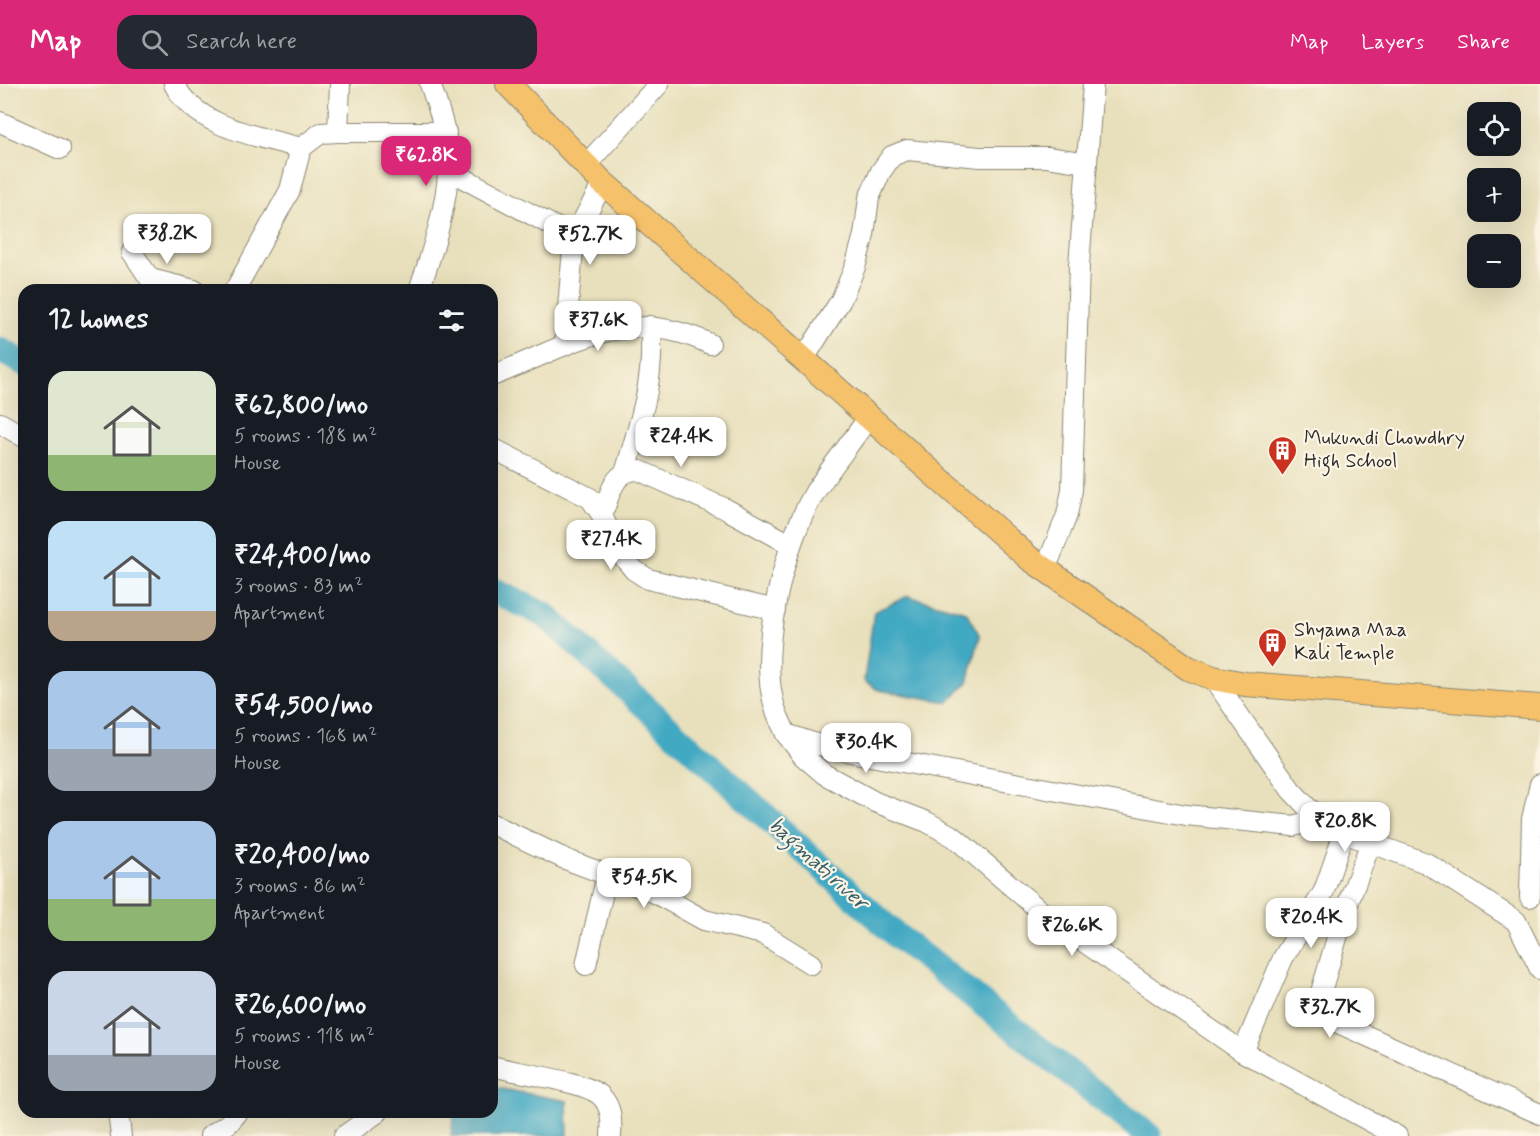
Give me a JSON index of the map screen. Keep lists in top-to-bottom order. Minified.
{"water":["bagmati river"],"places":{"building":["Mukundi Chowdhry High School","Shyama Maa Kali Temple"]},"page":{"header":"Map","search":"Search here","nav":["Map","Layers","Share"],"map_buttons":["+","−"],"price":["₹62.8K","₹38.2K","₹52.7K","₹37.6K","₹24.4K","₹27.4K","₹30.4K","₹20.8K","₹54.5K","₹20.4K","₹26.6K","₹32.7K"],"heading":"12 homes","list":[{"name":"₹62,800/mo","note":"5 rooms · 188 m² · House"},{"name":"₹24,400/mo","note":"3 rooms · 83 m² · Apartment"},{"name":"₹54,500/mo","note":"5 rooms · 168 m² · House"},{"name":"₹20,400/mo","note":"3 rooms · 86 m² · Apartment"},{"name":"₹26,600/mo","note":"5 rooms · 118 m² · House"}]}}
